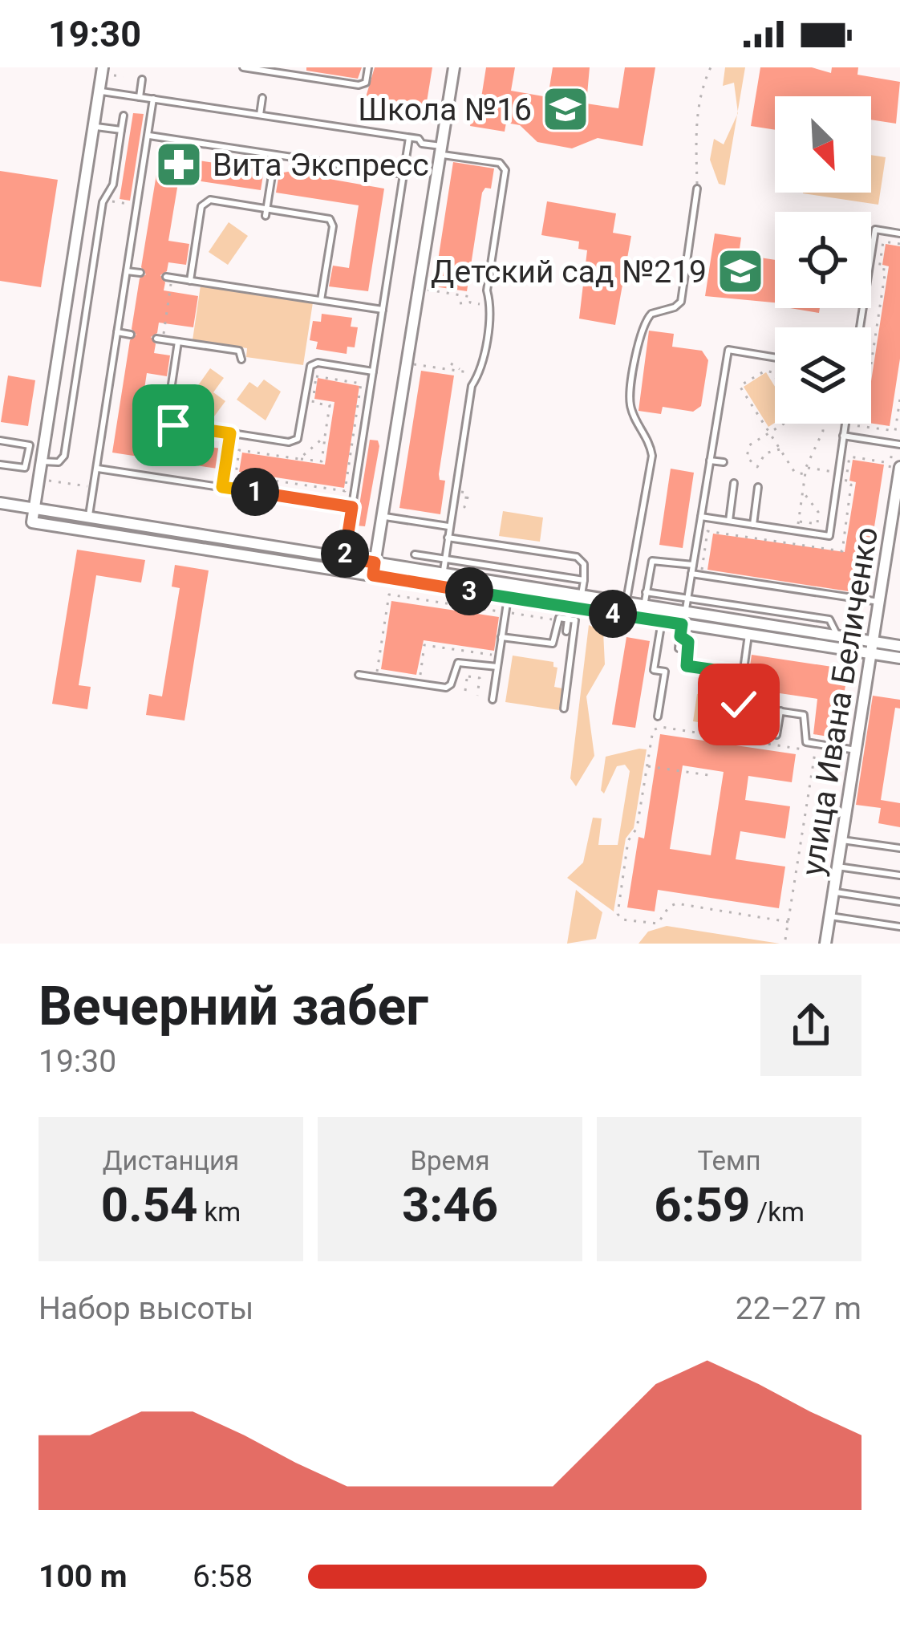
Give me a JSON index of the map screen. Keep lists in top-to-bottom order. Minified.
{"streets":{"street":["улица Ивана Беличенко"]},"places":{"school or university":["Школа №16","Детский сад №219"],"pharmacy":["Вита Экспресс"]},"north":"bottom right","page":{"status":"19:30","pins":["1","2","3","4"],"heading":["Вечерний забег","19:30"],"stats":[["Дистанция","0.54 km"],["Время","3:46"],["Темп","6:59 /km"]],"chart":["Набор высоты","22–27 m"],"list":[{"name":"100 m","note":"6:58"}]}}
